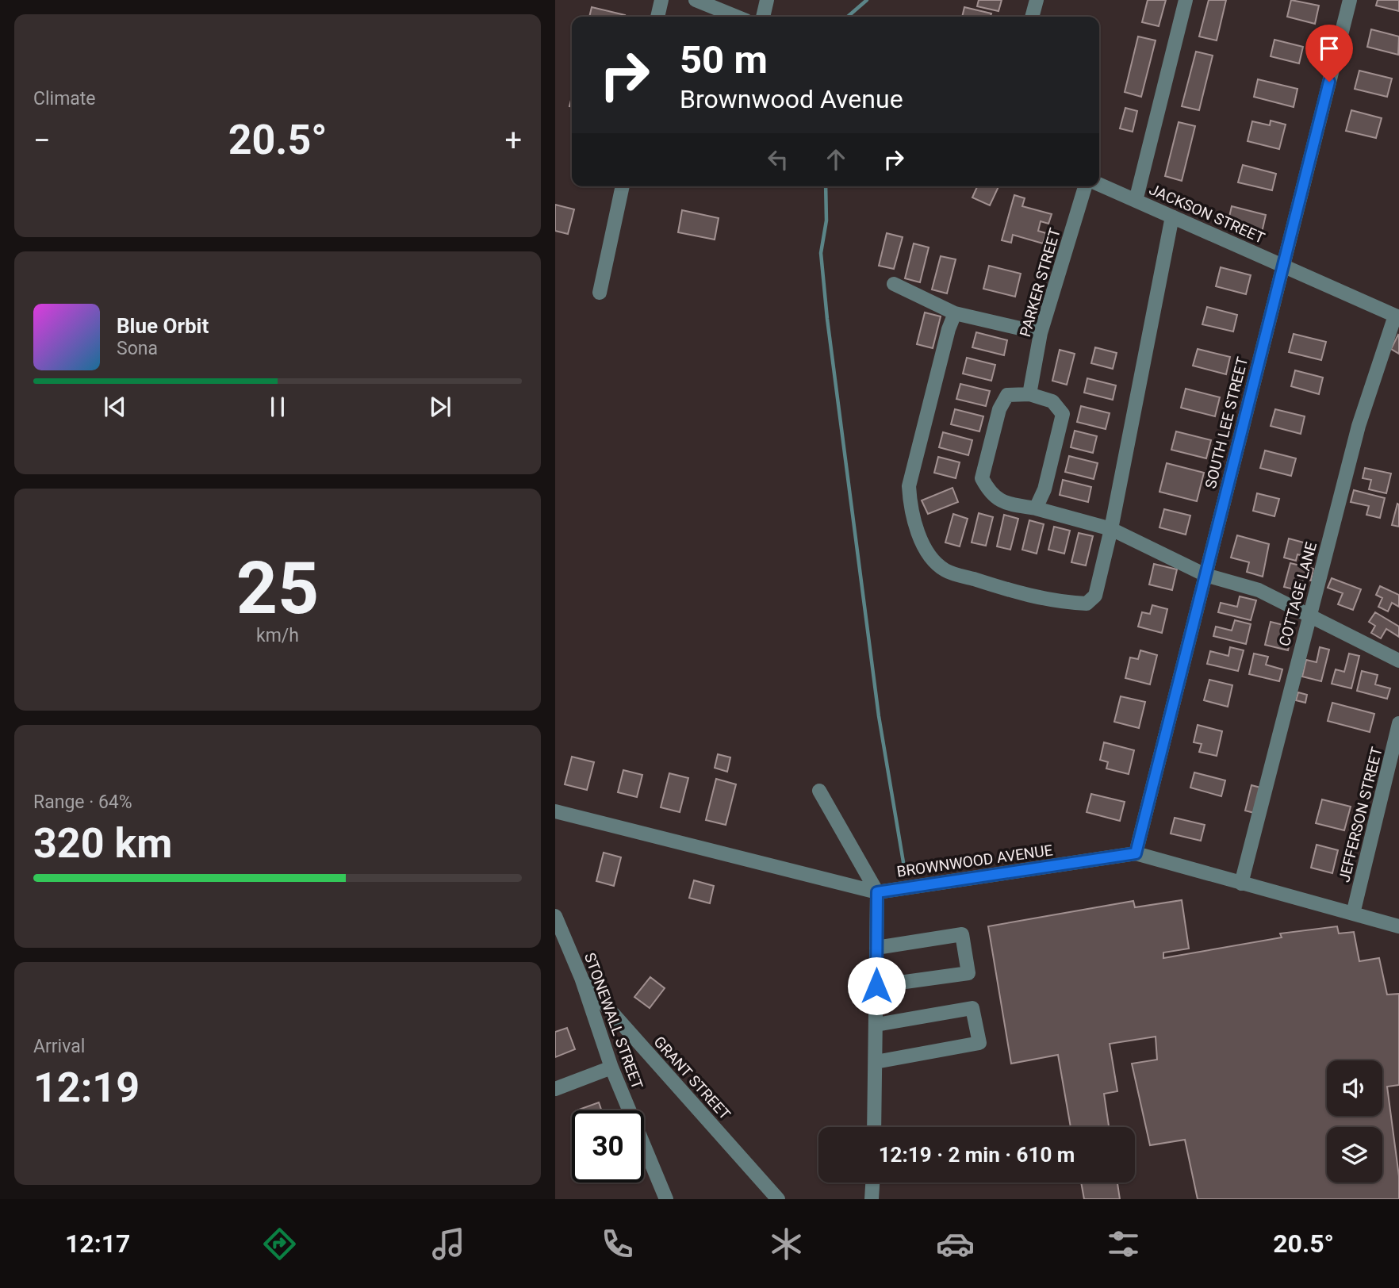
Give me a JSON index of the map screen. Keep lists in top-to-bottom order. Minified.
{"streets":{"street":["JACKSON STREET","PARKER STREET","SOUTH LEE STREET","COTTAGE LANE","JEFFERSON STREET","BROWNWOOD AVENUE","STONEWALL STREET","GRANT STREET"]},"crossings":[["JACKSON STREET","SOUTH LEE STREET"],["JACKSON STREET","COTTAGE LANE"],["SOUTH LEE STREET","BROWNWOOD AVENUE"],["COTTAGE LANE","BROWNWOOD AVENUE"],["JEFFERSON STREET","BROWNWOOD AVENUE"],["STONEWALL STREET","GRANT STREET"]],"page":{"tile":["Climate",["25","km/h"],["Range · 64%","320 km"],["Arrival","12:19"]],"turn":["50 m","Brownwood Avenue"],"heat":["−","20.5°","+"],"song":["Blue Orbit","Sona"],"limit":"30","trip":"12:19 · 2 min · 610 m","tabs":["12:17","20.5°"]}}
